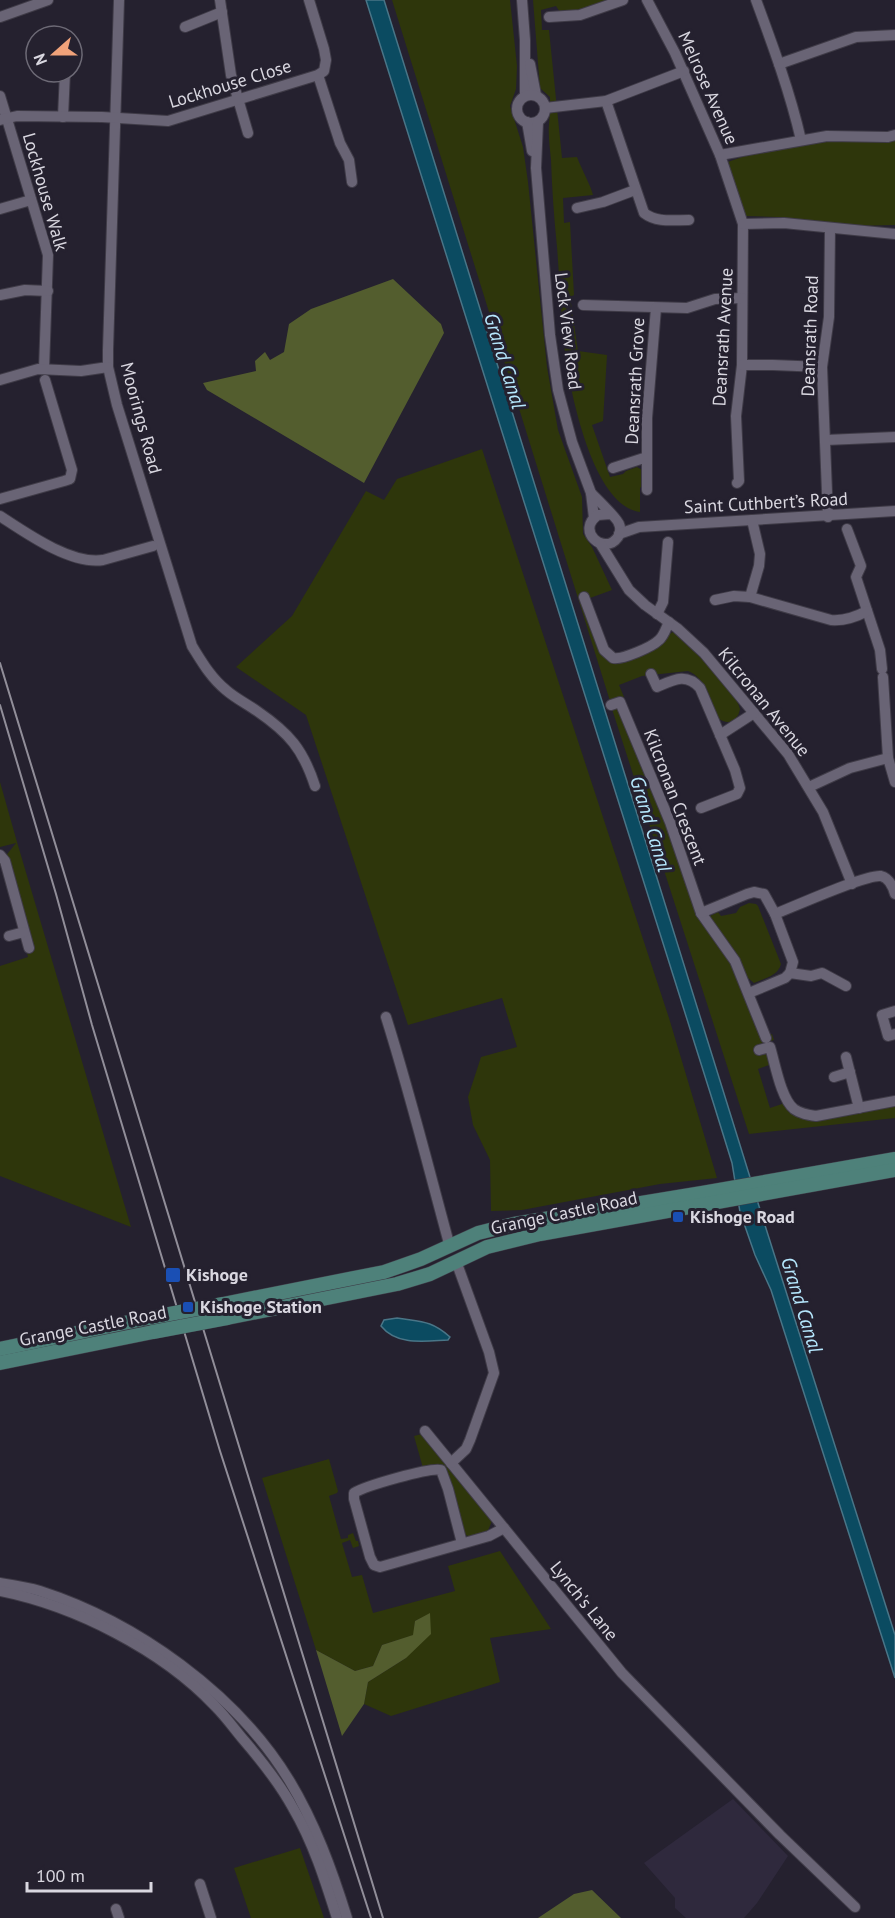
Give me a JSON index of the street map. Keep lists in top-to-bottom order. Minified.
{"streets":{"main road":["Grange Castle Road"],"street":["Lockhouse Close","Melrose Avenue","Lockhouse Walk","Lock View Road","Deansrath Road","Deansrath Avenue","Deansrath Grove","Moorings Road","Saint Cuthbert’s Road","Kilcronan Avenue","Kilcronan Crescent","Lynch's Lane"]},"crossings":[["Lockhouse Close","Lockhouse Walk"],["Lockhouse Close","Moorings Road"],["Melrose Avenue","Deansrath Avenue"],["Lock View Road","Saint Cuthbert’s Road"],["Lock View Road","Kilcronan Avenue"],["Deansrath Road","Saint Cuthbert’s Road"],["Saint Cuthbert’s Road","Kilcronan Avenue"]],"water":["Grand Canal"],"places":{"transit":["Kishoge Road","Kishoge","Kishoge Station"]},"scale_bar":"100 m","north":"left"}
